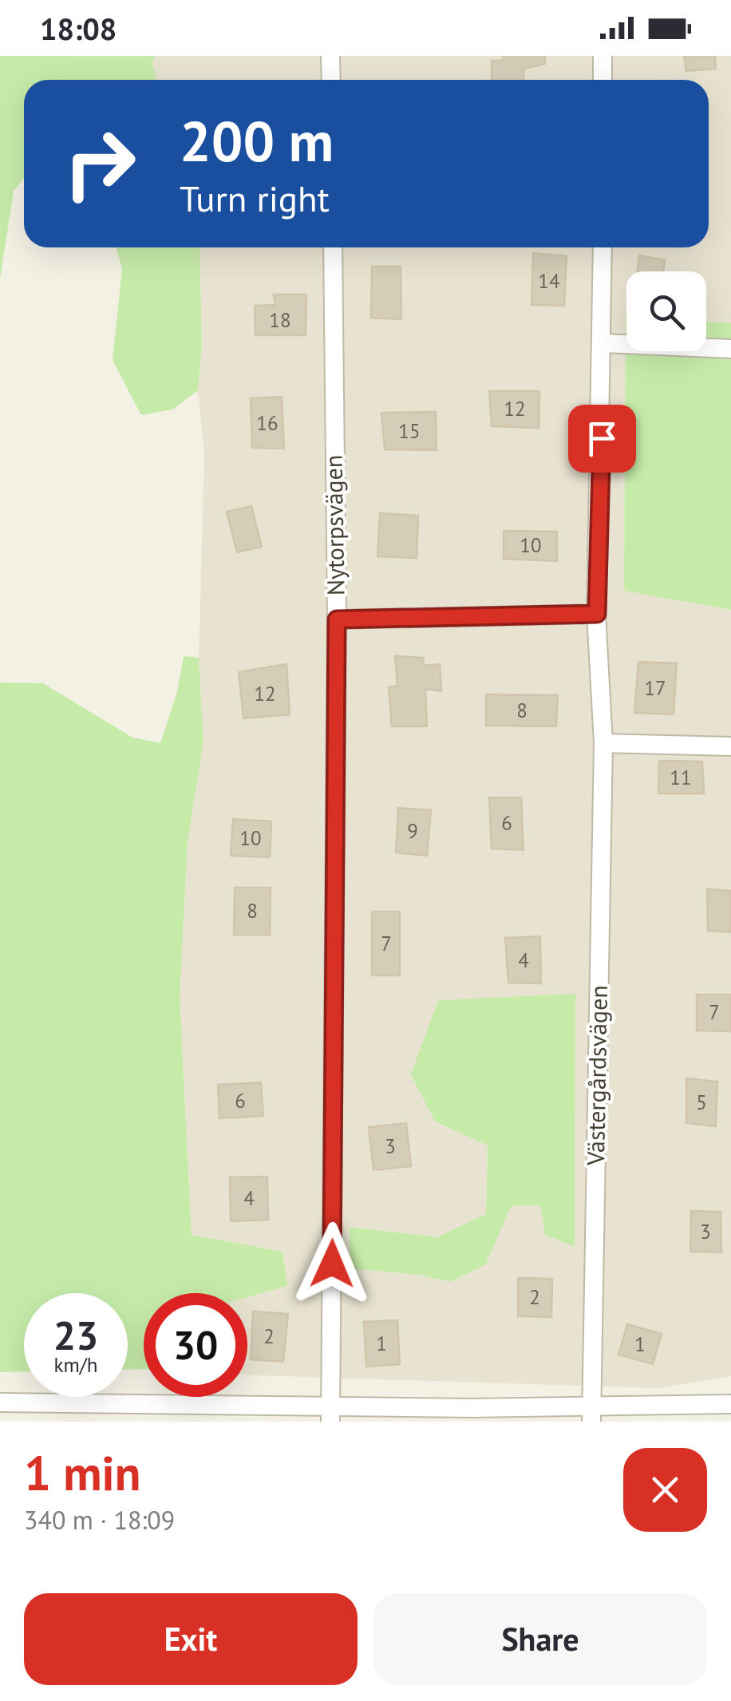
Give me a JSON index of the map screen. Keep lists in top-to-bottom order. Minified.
{"streets":{"street":["Nytorpsvägen","Västergårdsvägen"]},"house_numbers":["14","18","12","16","15","10","17","12","8","11","6","9","10","8","7","4","7","6","5","3","4","3","2","2","1","1"],"page":{"status":"18:08","turn":["200 m","Turn right"],"speed":"23 km/h","limit":"30","heading":["1 min","340 m · 18:09"],"buttons":["Exit","Share"]}}
